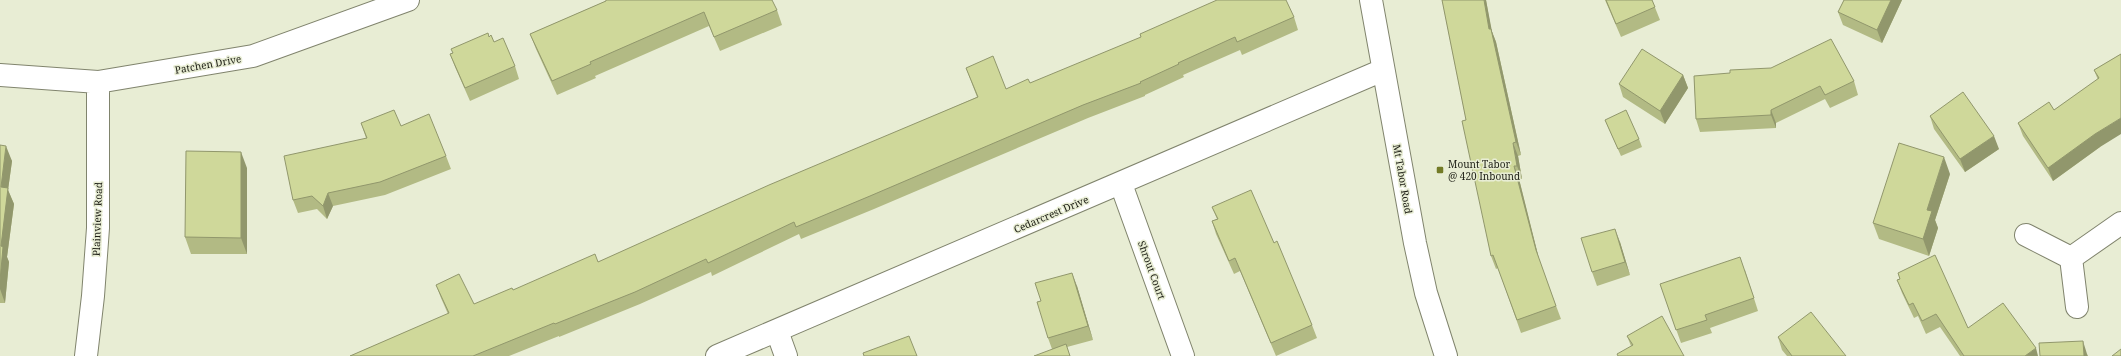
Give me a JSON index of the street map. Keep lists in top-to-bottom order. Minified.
{"streets":{"street":["Patchen Drive","Mt Tabor Road","Cedarcrest Drive","Plainview Road","Shrout Court"]},"crossings":[["Patchen Drive","Plainview Road"],["Mt Tabor Road","Cedarcrest Drive"],["Cedarcrest Drive","Shrout Court"]],"places":{"transit":["Mount Tabor @ 420 Inbound"]}}
